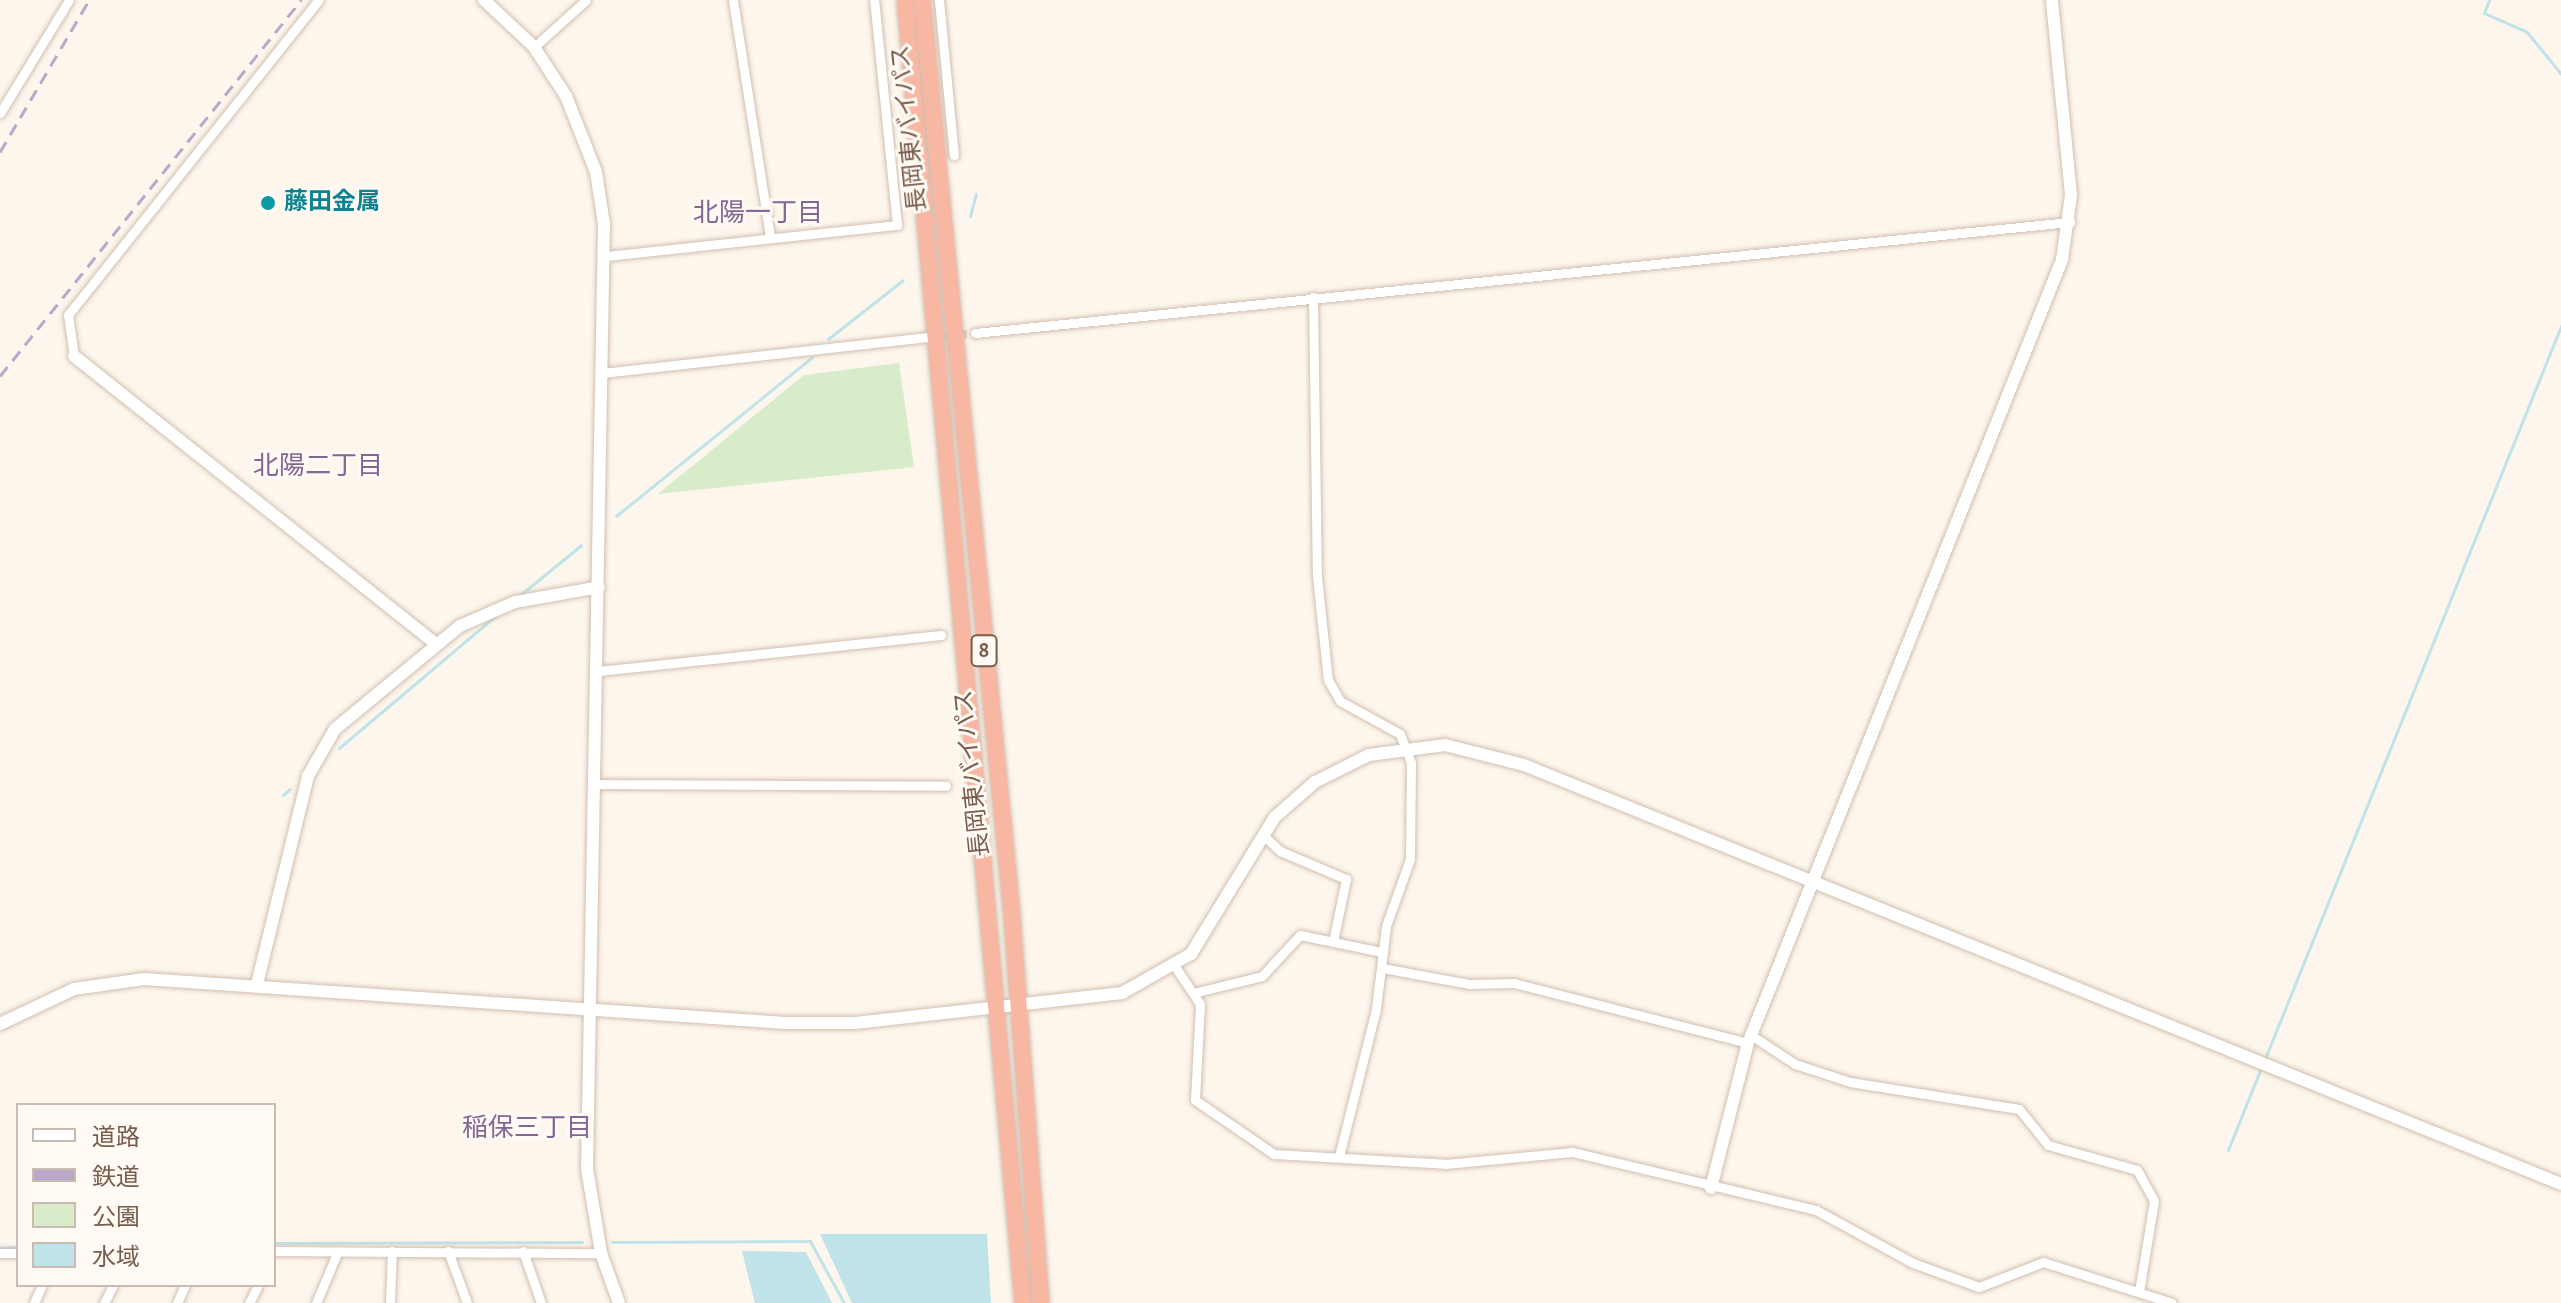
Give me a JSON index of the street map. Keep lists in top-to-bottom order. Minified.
{"streets":{"highway":["長岡東バイパス","8"]},"districts":["北陽一丁目","北陽二丁目","稲保三丁目"],"places":["藤田金属"],"legend":["道路","鉄道","公園","水域"]}
